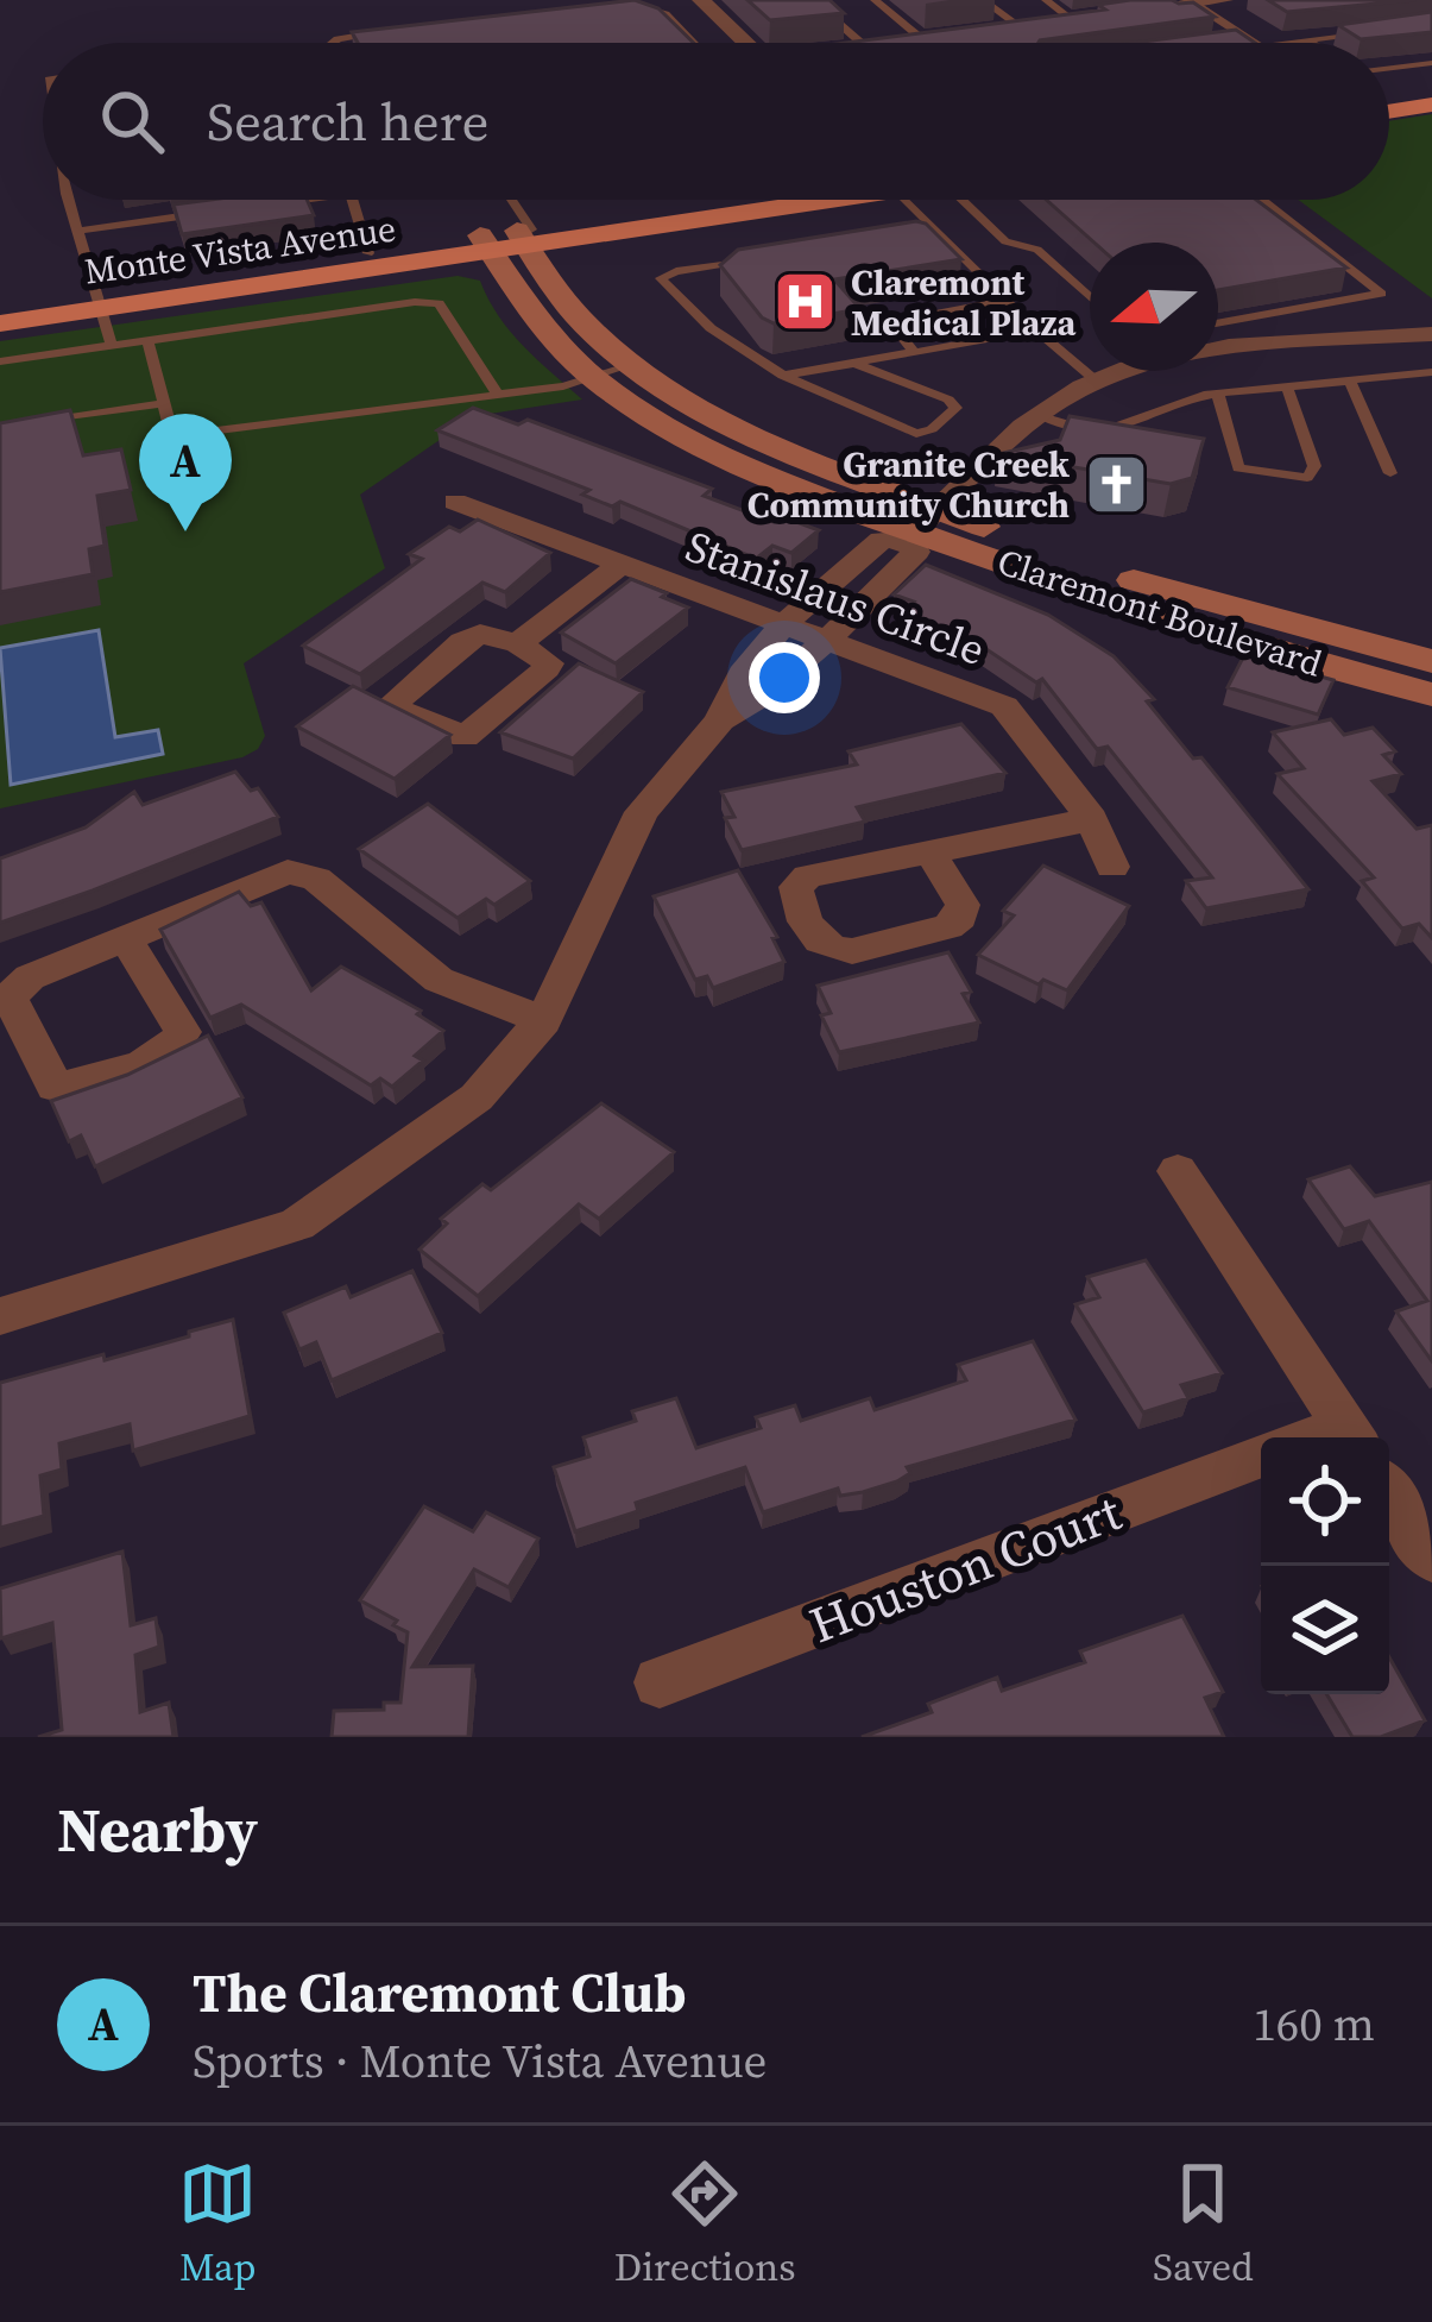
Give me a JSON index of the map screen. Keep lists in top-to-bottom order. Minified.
{"streets":{"main road":["Monte Vista Avenue","Claremont Boulevard"],"street":["Stanislaus Circle","Houston Court"]},"crossings":[["Monte Vista Avenue","Claremont Boulevard"]],"places":{"hospital":["Claremont Medical Plaza"],"church":["Granite Creek Community Church"]},"north":"left","page":{"search":"Search here","pins":"A","heading":"Nearby","list":[{"mark":"A","name":"The Claremont Club","note":"Sports · Monte Vista Avenue","value":"160 m"}],"nav":["Map","Directions","Saved"]}}
